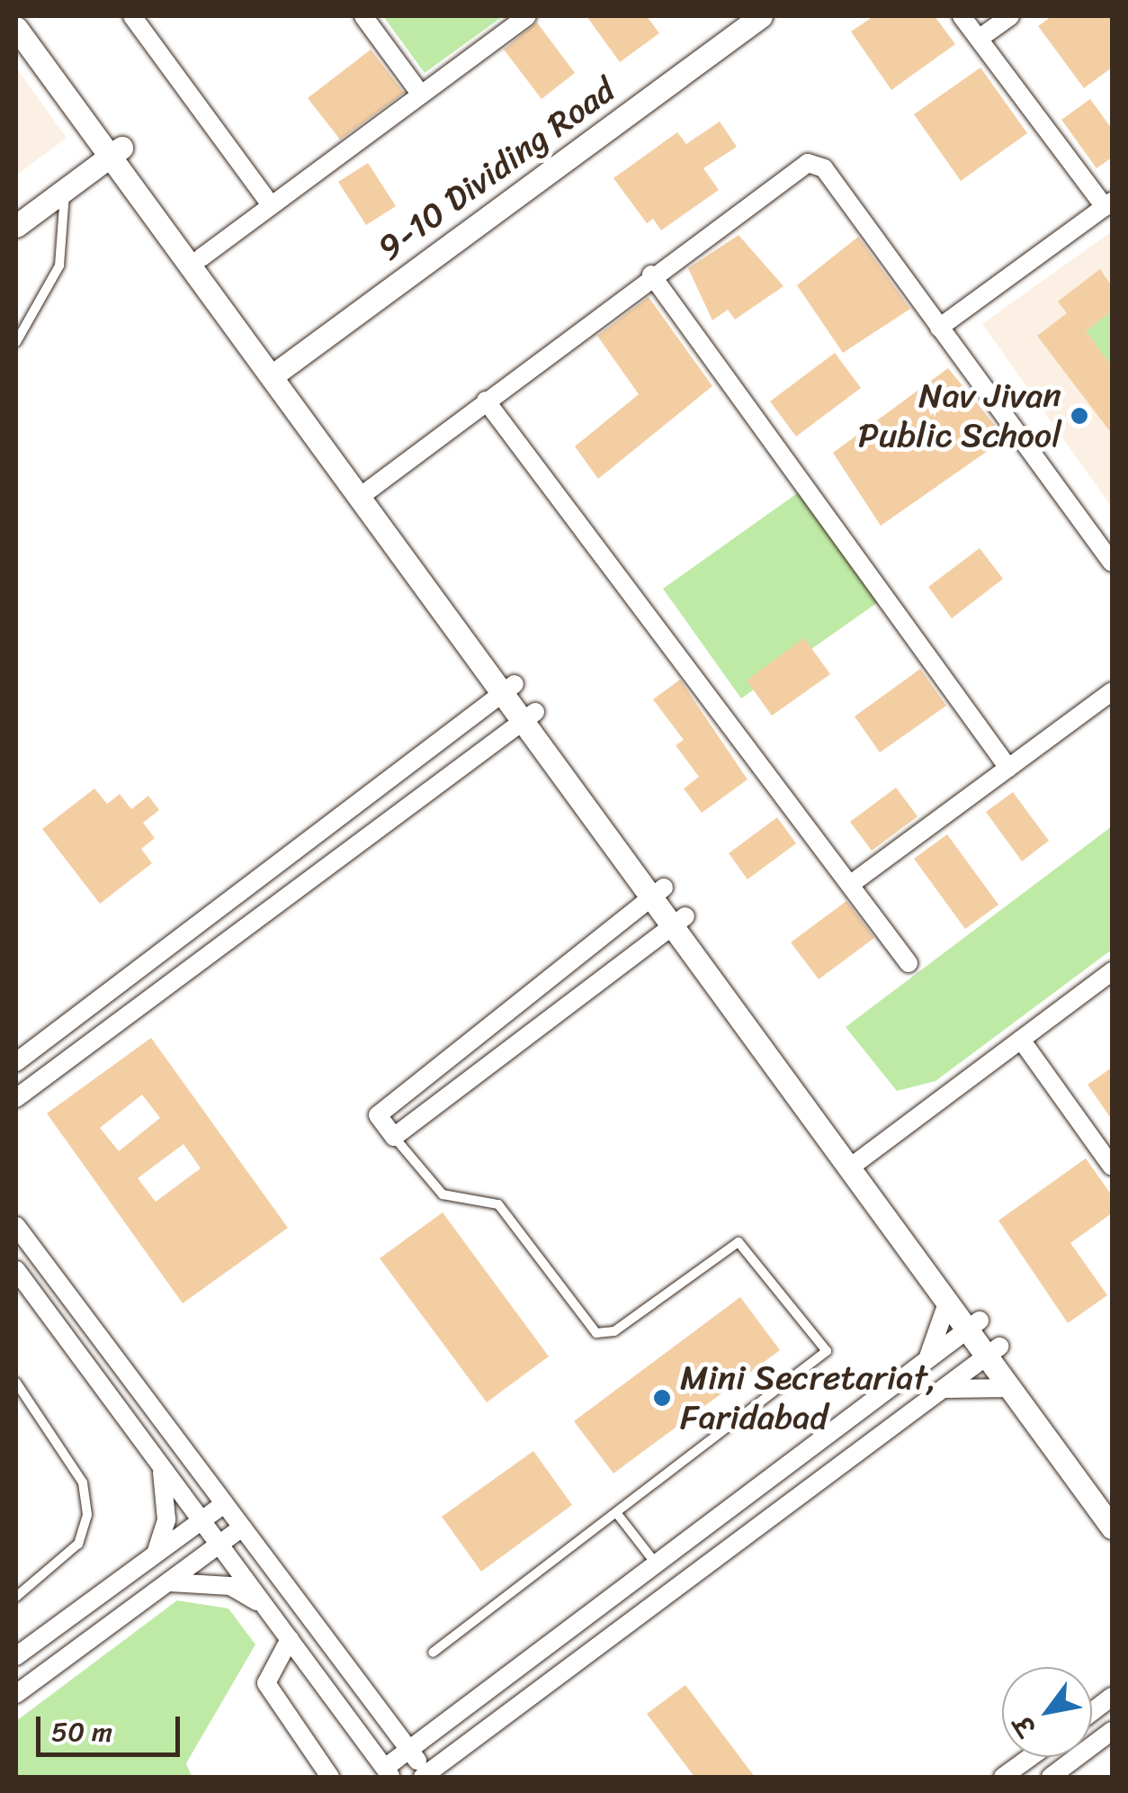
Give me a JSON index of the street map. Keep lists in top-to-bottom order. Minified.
{"streets":{"street":["9-10 Dividing Road"]},"places":["Nav Jivan Public School","Mini Secretariat, Faridabad"],"scale_bar":"50 m","north":"bottom left"}
